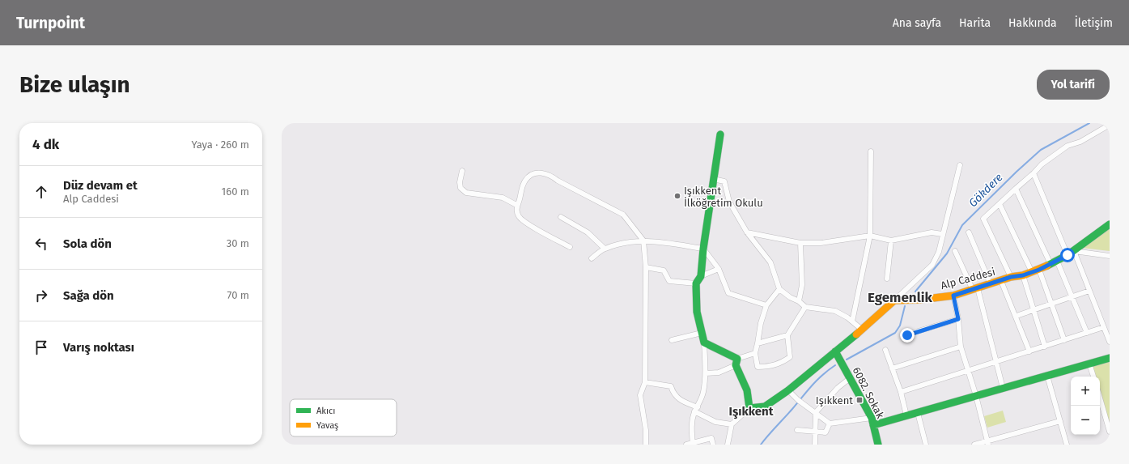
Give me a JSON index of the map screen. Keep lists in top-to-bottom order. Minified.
{"streets":{"street":["Alp Caddesi","6082. Sokak"]},"districts":["Egemenlik","Işıkkent"],"water":["Gökdere"],"places":{"other":["Işıkkent İlköğretim Okulu"],"transit":["Işıkkent"]},"legend":["Akıcı","Yavaş"],"page":{"header":"Turnpoint","nav":["Ana sayfa","Harita","Hakkında","İletişim"],"buttons":"Yol tarifi","title":"Bize ulaşın","heading":["4 dk","Yaya · 260 m"],"list":[["Düz devam et","Alp Caddesi","160 m"],["Sola dön","30 m"],["Sağa dön","70 m"],"Varış noktası"],"map_buttons":["+","−"]}}
